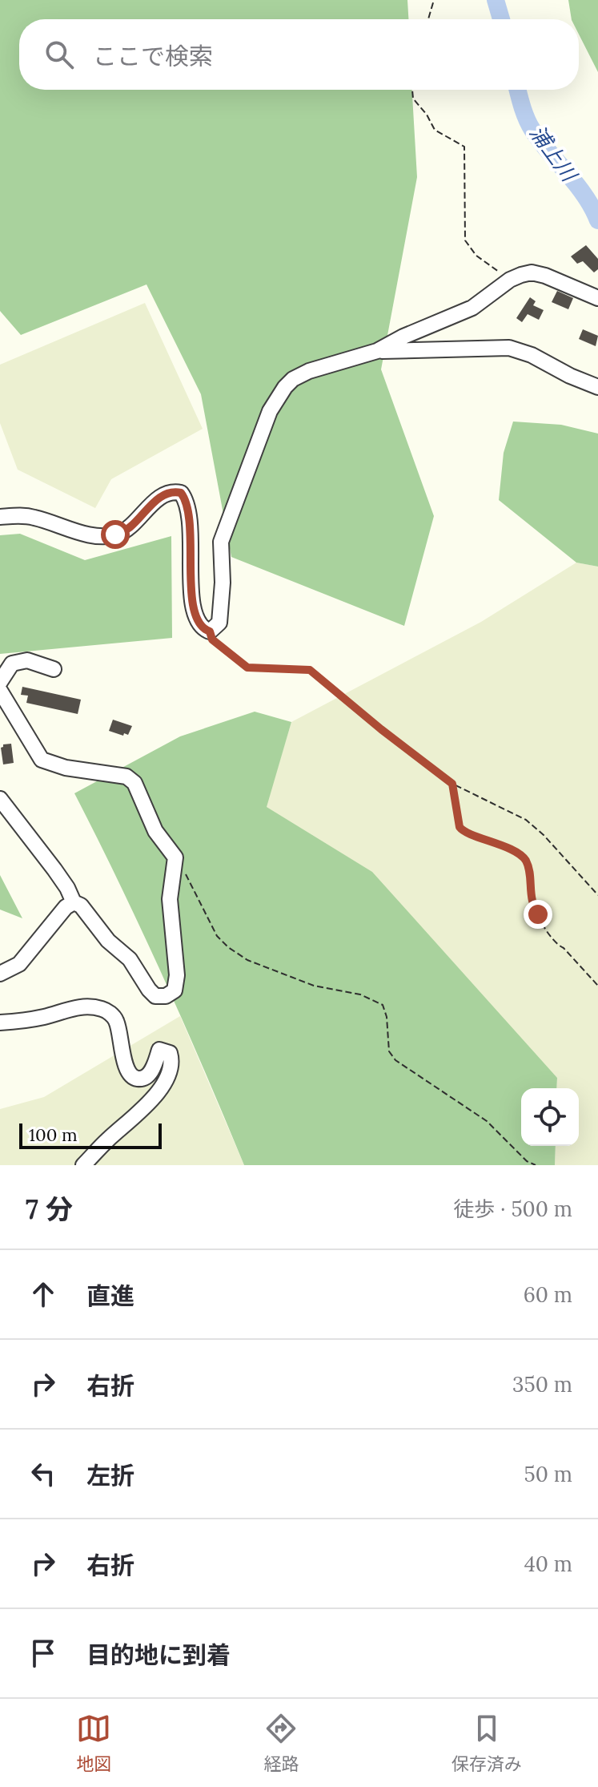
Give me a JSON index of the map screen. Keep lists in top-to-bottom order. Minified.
{"water":["浦上川"],"scale_bar":"100 m","page":{"search":"ここで検索","scale":"100 m","heading":["7 分","徒歩 · 500 m"],"list":[["直進","60 m"],["右折","350 m"],["左折","50 m"],["右折","40 m"],"目的地に到着"],"nav":["地図","経路","保存済み"]}}
